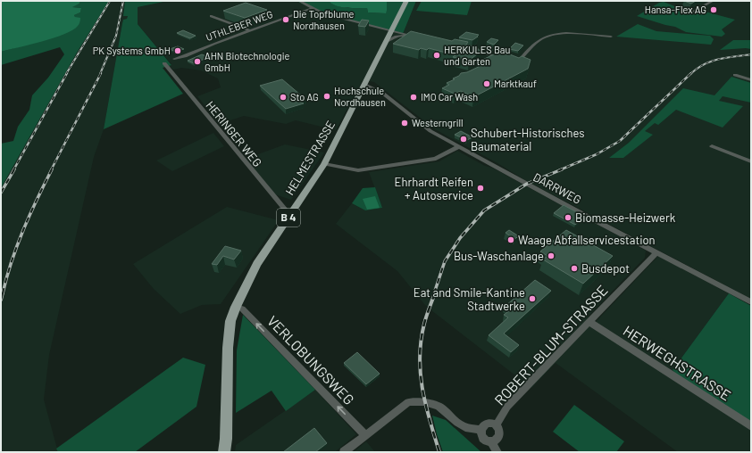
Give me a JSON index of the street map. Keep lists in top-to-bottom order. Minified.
{"streets":{"main road":["HELMESTRASSE","B 4"],"street":["UTHLEBER WEG","HERINGER WEG","DARRWEG","ROBERT-BLUM-STRASSE","VERLOBUNGSWEG","HERWEGHSTRASSE"]},"crossings":[["HERINGER WEG","HELMESTRASSE"],["HELMESTRASSE","DARRWEG"],["HELMESTRASSE","VERLOBUNGSWEG"],["DARRWEG","ROBERT-BLUM-STRASSE"],["ROBERT-BLUM-STRASSE","HERWEGHSTRASSE"]],"one_way":["VERLOBUNGSWEG"],"places":["Hansa-Flex AG","Die Topfblume Nordhausen","PK Systems GmbH","HERKULES Bau und Garten","AHN Biotechnologie GmbH","Marktkauf","Hochschule Nordhausen","Sto AG","IMO Car Wash","Westerngrill","Schubert-Historisches Baumaterial","Ehrhardt Reifen + Autoservice","Biomasse-Heizwerk","Waage Abfallservicestation","Bus-Waschanlage","Busdepot","Eat and Smile-Kantine Stadtwerke"]}
